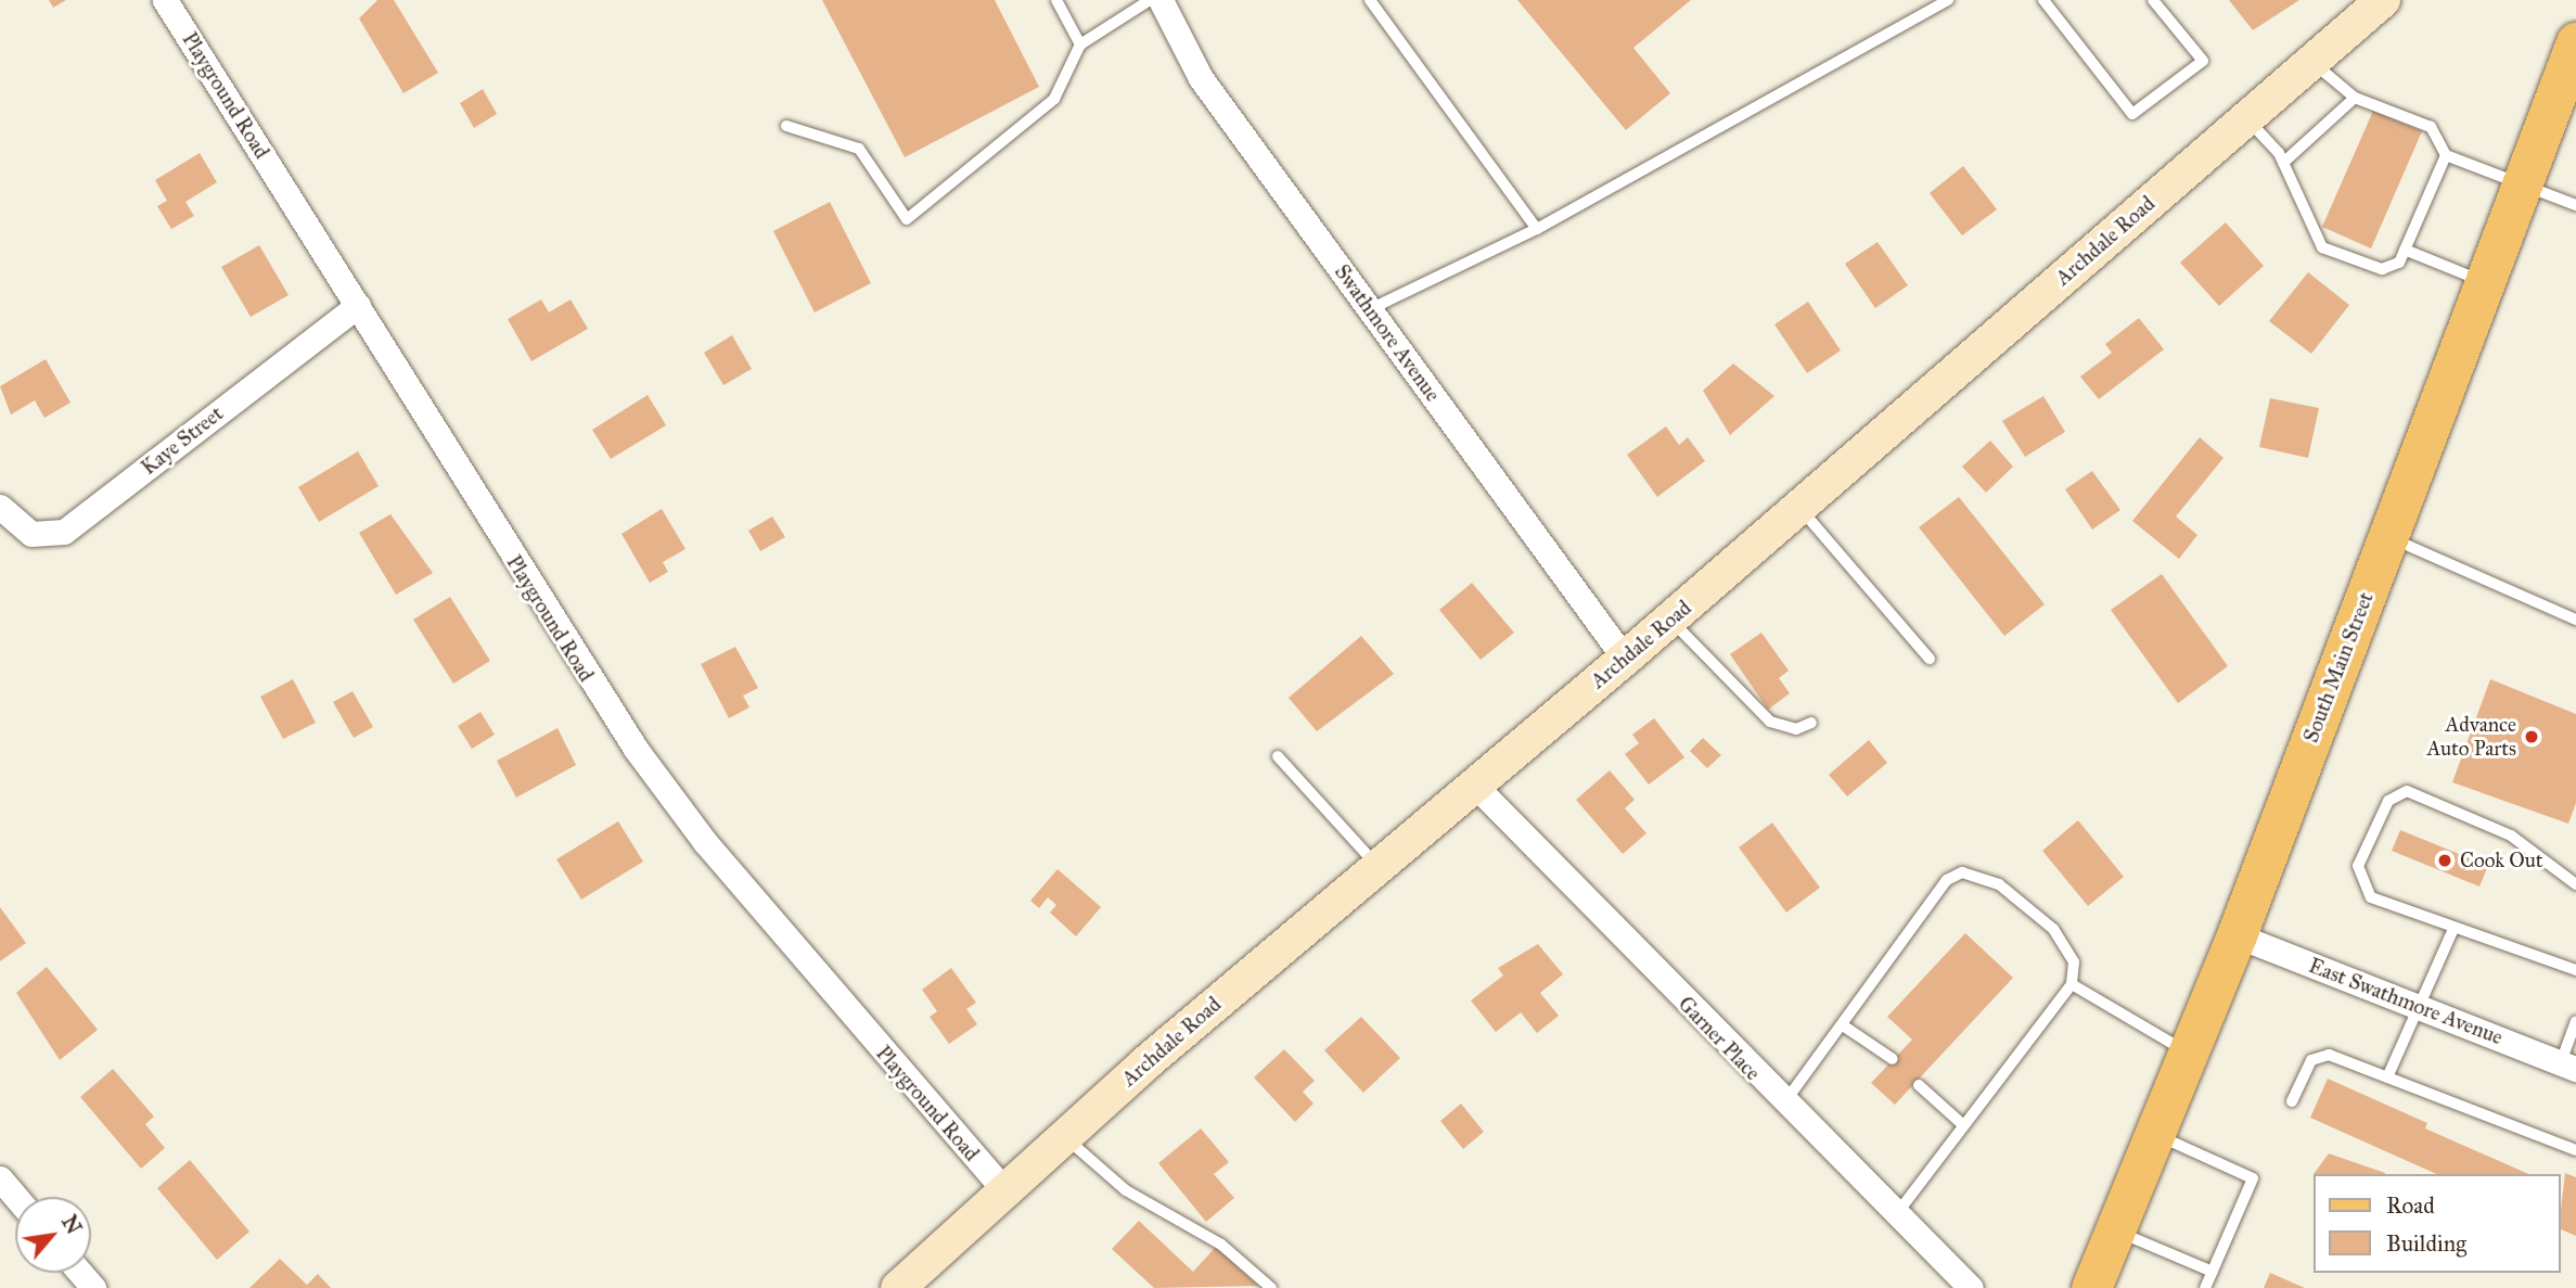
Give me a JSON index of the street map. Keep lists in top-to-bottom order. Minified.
{"streets":{"main road":["Archdale Road","South Main Street"],"street":["Playground Road","Swathmore Avenue","Kaye Street","East Swathmore Avenue","Garner Place"]},"crossings":[["Playground Road","Archdale Road"],["Playground Road","Kaye Street"],["Archdale Road","Swathmore Avenue"],["Archdale Road","Garner Place"],["South Main Street","East Swathmore Avenue"]],"places":["Advance Auto Parts","Cook Out"],"legend":["Road","Building"],"north":"top right"}
